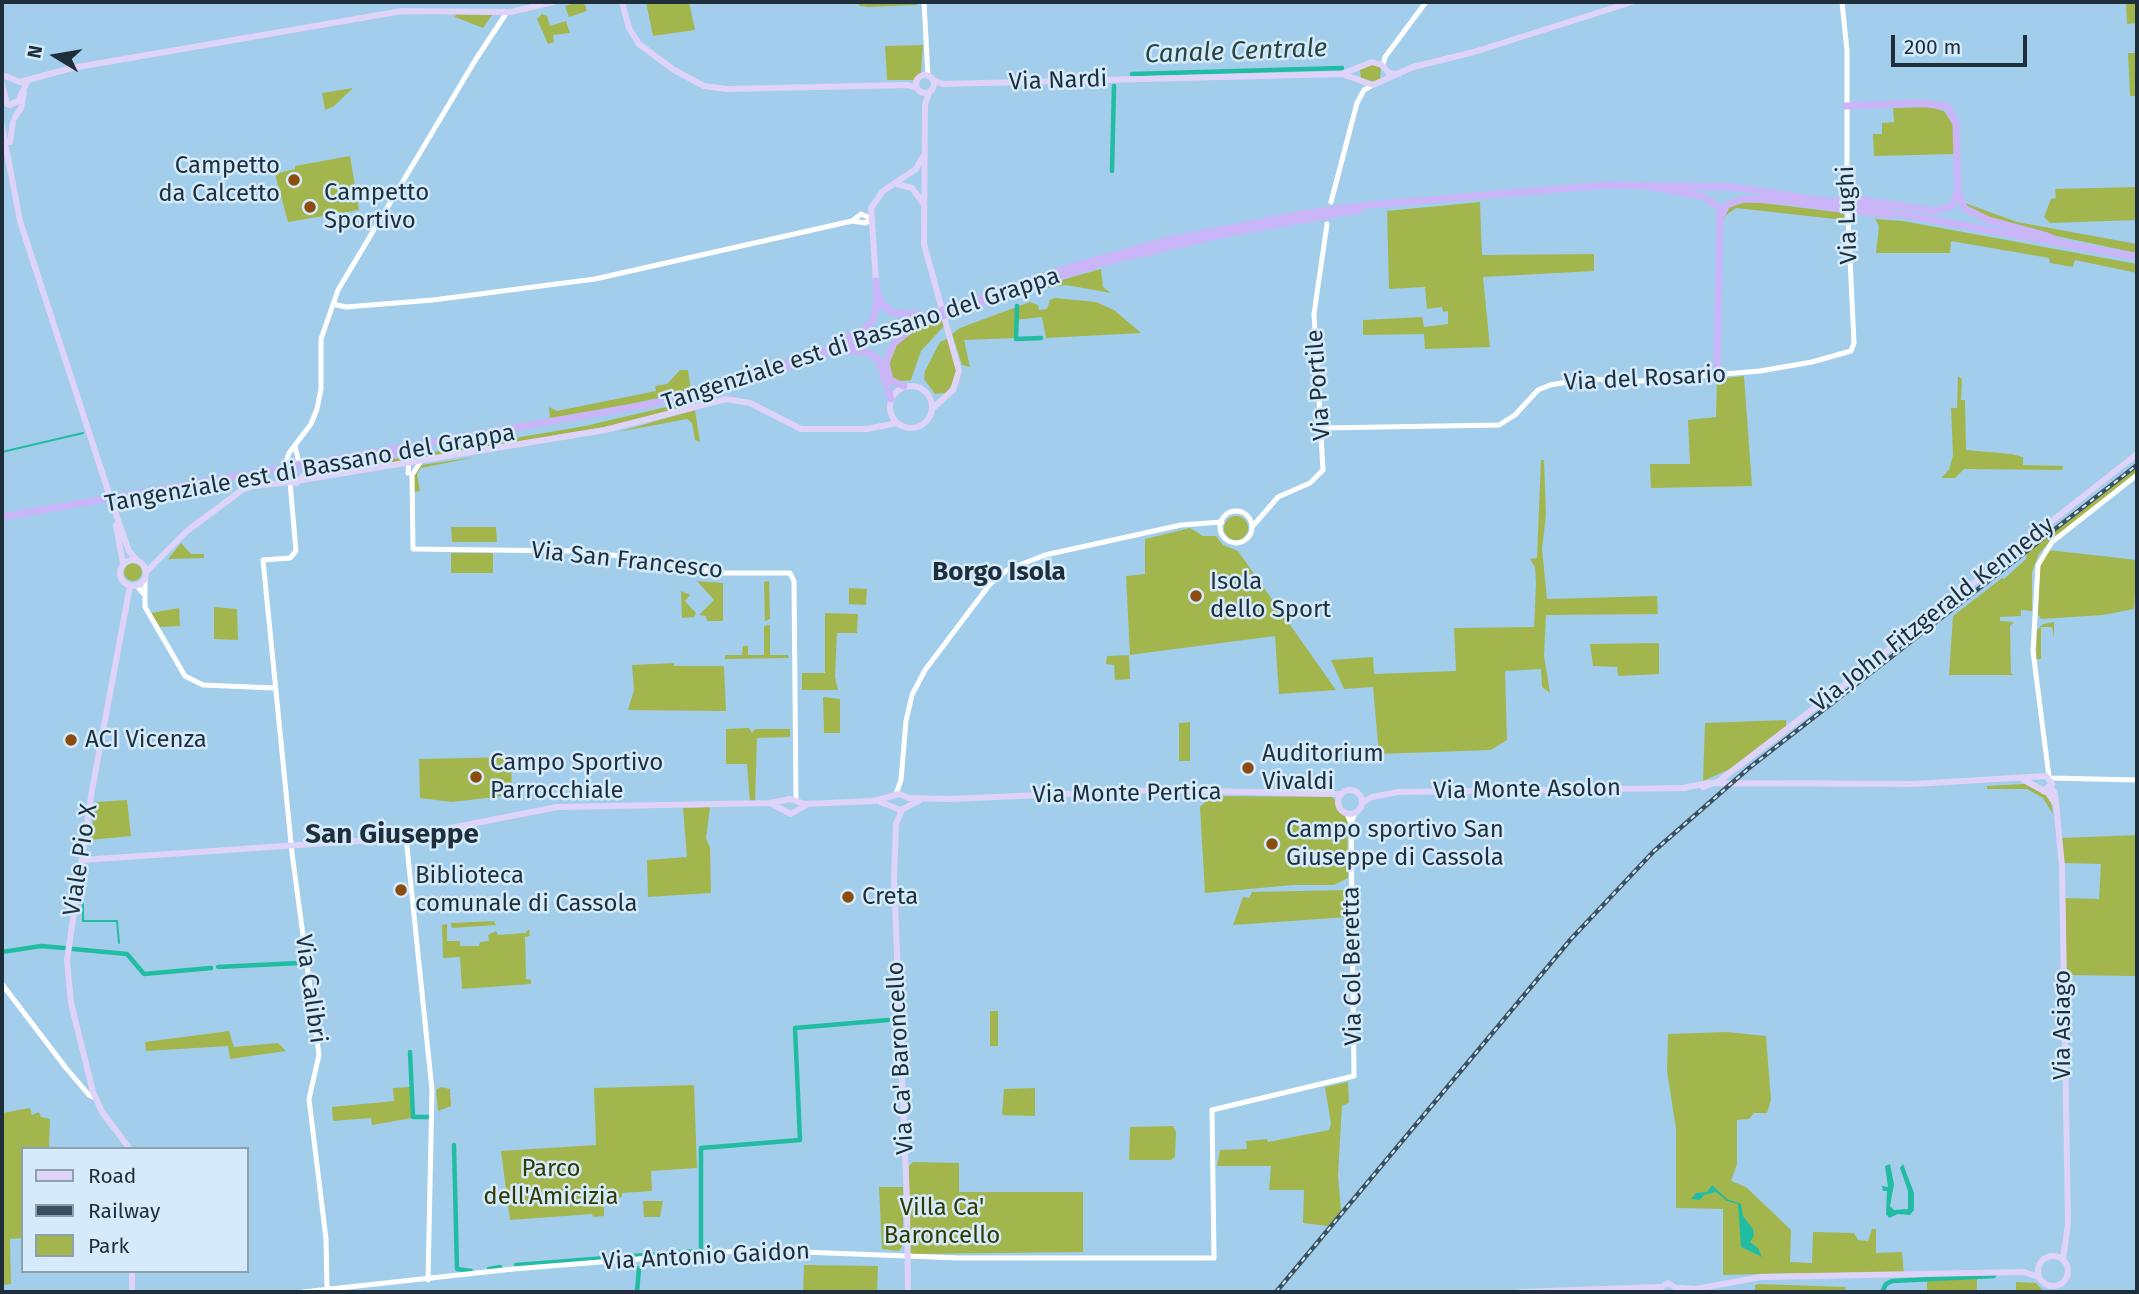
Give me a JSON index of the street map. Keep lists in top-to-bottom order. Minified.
{"streets":{"highway":["Tangenziale est di Bassano del Grappa"],"main road":["Via Nardi","Via John Fitzgerald Kennedy","Via Monte Asolon","Via Monte Pertica","Viale Pio X","Via Asiago","Via Ca' Baroncello"],"street":["Via Lughi","Via del Rosario","Via Portile","Via San Francesco","Via Col Beretta","Via Calibri","Via Antonio Gaidon"]},"crossings":[["Via Lughi","Via del Rosario"],["Via del Rosario","Via Portile"],["Via John Fitzgerald Kennedy","Via Monte Asolon"],["Via Monte Asolon","Via Monte Pertica"],["Via Monte Asolon","Via Asiago"],["Via Monte Pertica","Via Ca' Baroncello"],["Via Col Beretta","Via Antonio Gaidon"],["Via Calibri","Via Antonio Gaidon"],["Via Ca' Baroncello","Via Antonio Gaidon"]],"districts":["Borgo Isola","San Giuseppe"],"water":["Canale Centrale"],"parks":["Parco dell'Amicizia","Villa Ca' Baroncello"],"places":["Campetto da Calcetto","Campetto Sportivo","Isola dello Sport","ACI Vicenza","Auditorium Vivaldi","Campo Sportivo Parrocchiale","Campo sportivo San Giuseppe di Cassola","Biblioteca comunale di Cassola","Creta"],"legend":["Road","Railway","Park"],"scale_bar":"200 m","north":"left"}
